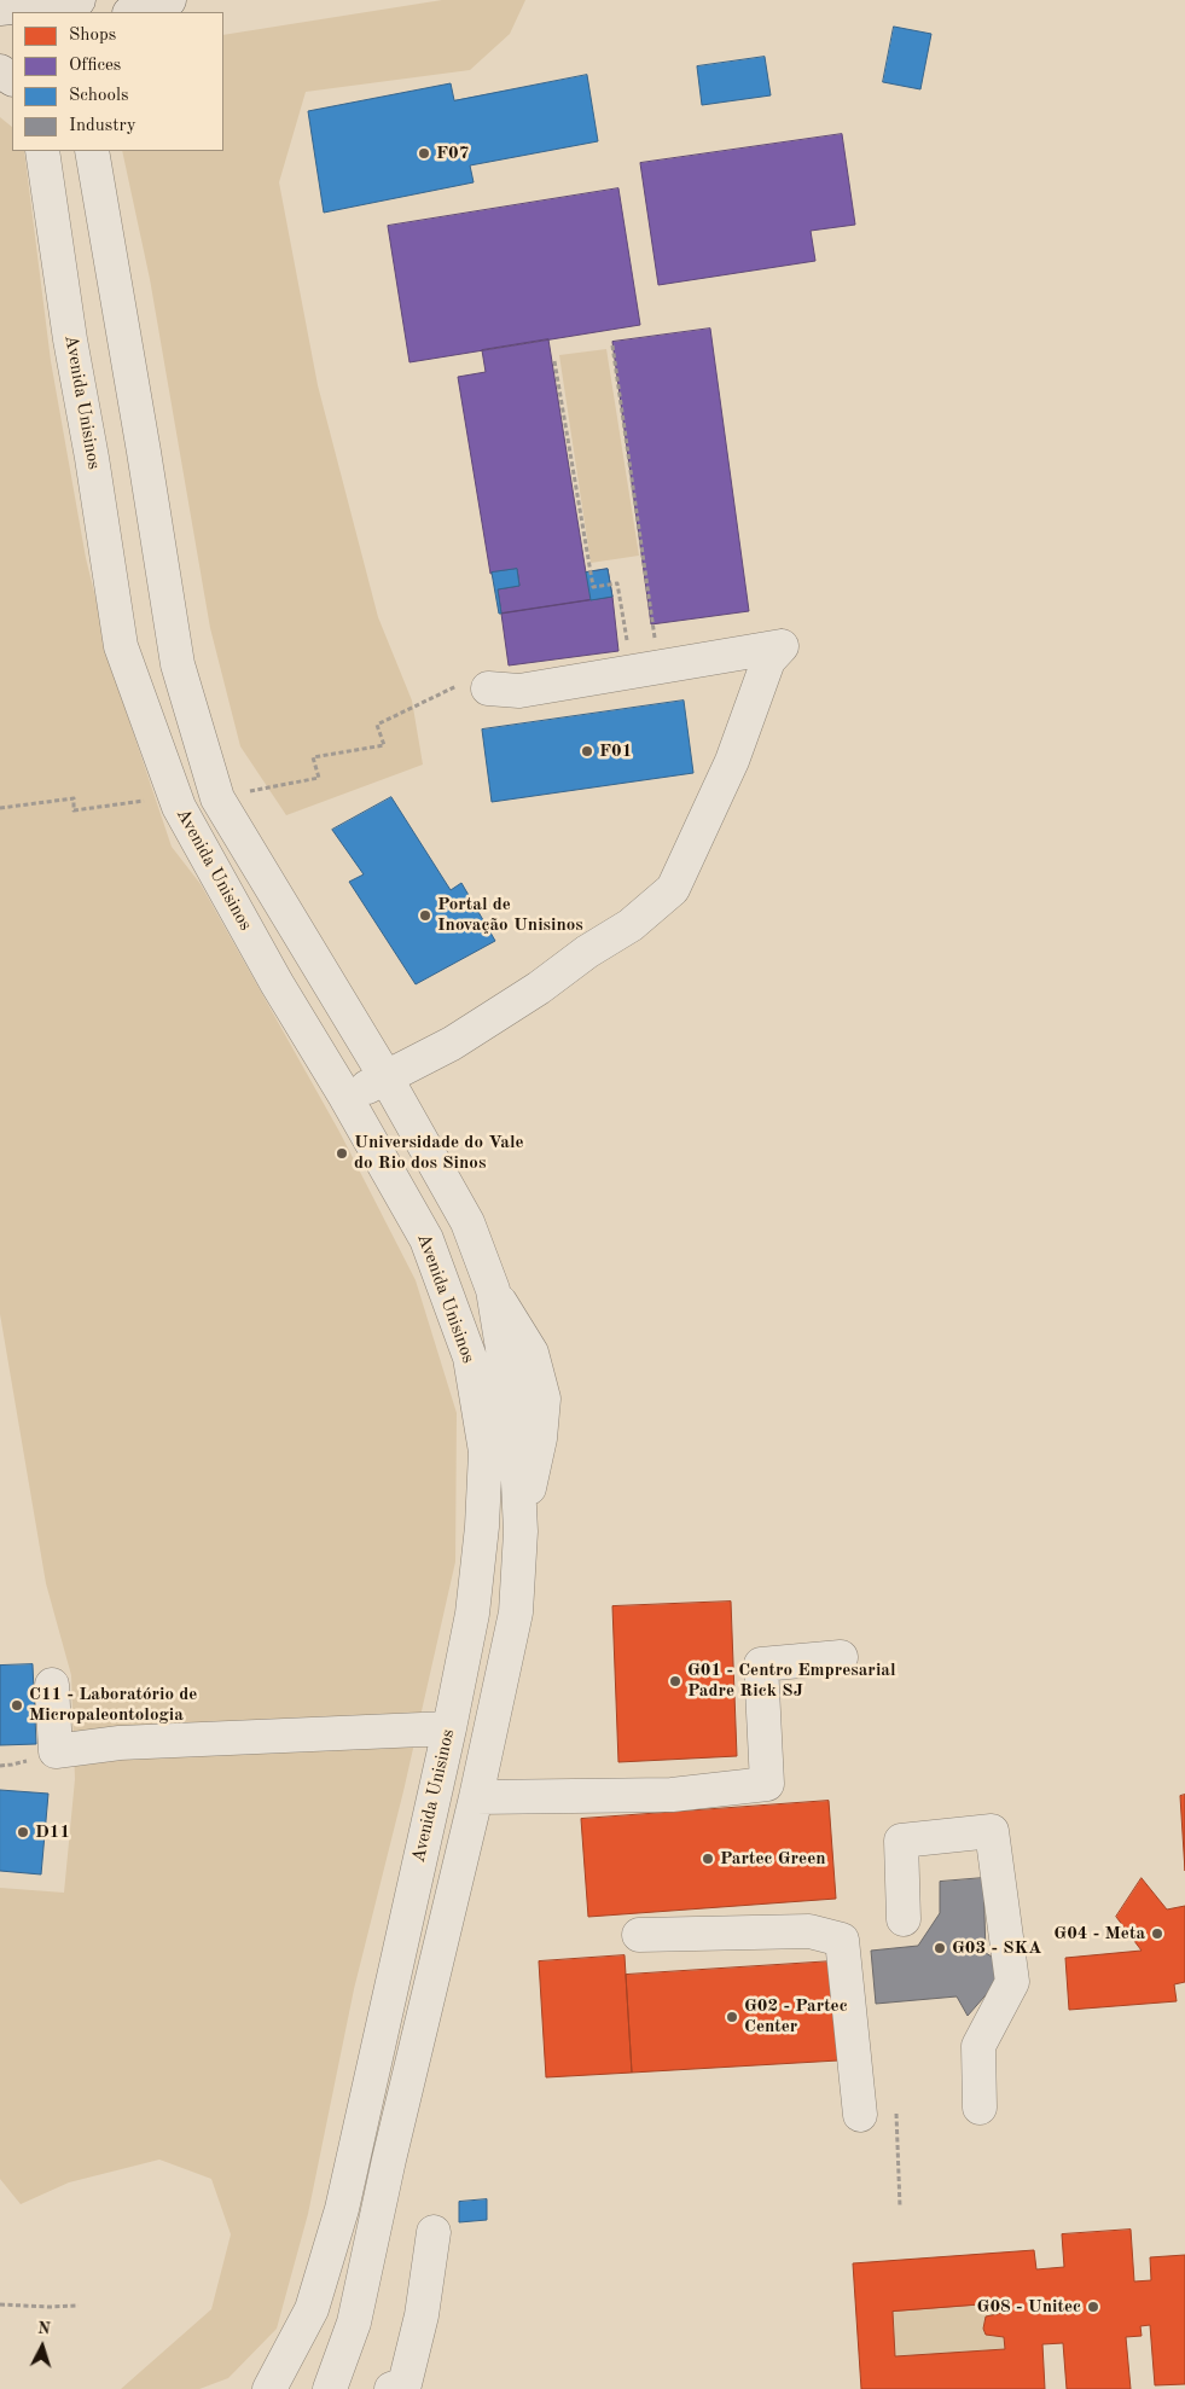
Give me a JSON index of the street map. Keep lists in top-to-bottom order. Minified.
{"streets":{"lane":["Avenida Unisinos"]},"places":["F07","F01","Portal de Inovação Unisinos","Universidade do Vale do Rio dos Sinos","G01 - Centro Empresarial Padre Rick SJ","C11 - Laboratório de Micropaleontologia","D11","Partec Green","G04 - Meta","G03 - SKA","G02 - Partec Center","G08 - Unitec"],"legend":["Shops","Offices","Schools","Industry"],"north":"top"}
